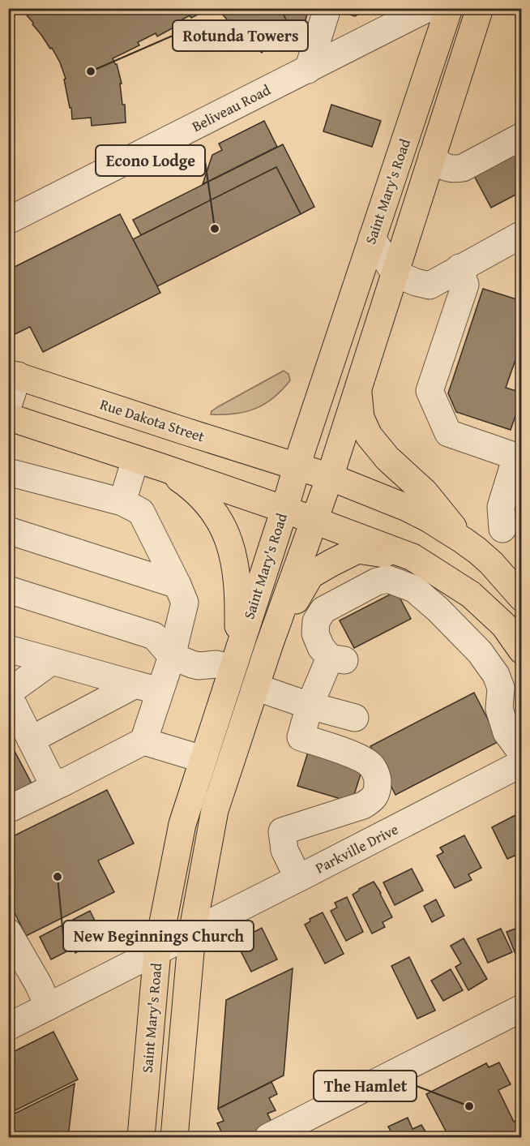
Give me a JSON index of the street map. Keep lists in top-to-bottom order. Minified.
{"streets":{"main road":["Saint Mary's Road","Rue Dakota Street"],"street":["Beliveau Road","Parkville Drive"]},"crossings":[["Saint Mary's Road","Rue Dakota Street"],["Saint Mary's Road","Parkville Drive"]],"places":["Rotunda Towers","Econo Lodge","New Beginnings Church","The Hamlet"]}
